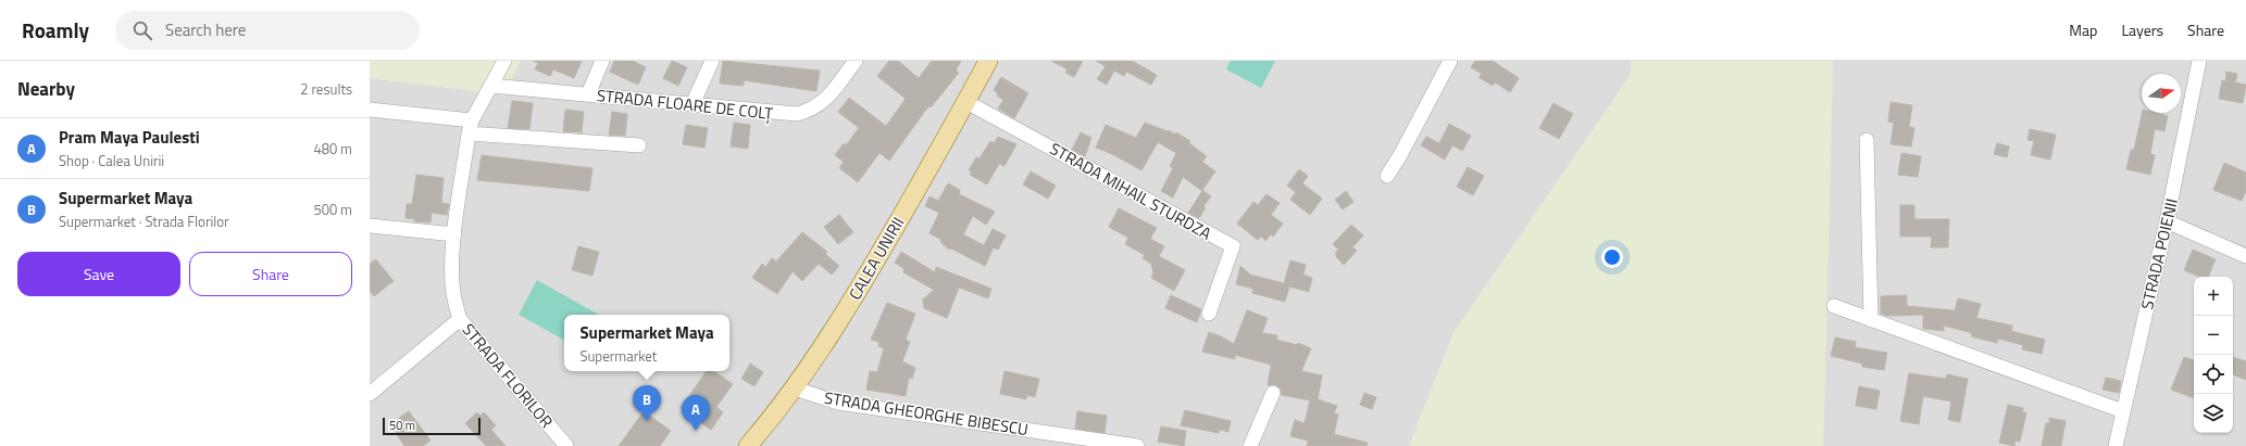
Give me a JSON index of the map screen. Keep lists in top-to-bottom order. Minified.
{"streets":{"main road":["CALEA UNIRII"],"street":["STRADA FLOARE DE COLȚ","STRADA MIHAIL STURDZA","STRADA POIENII","STRADA FLORILOR","STRADA GHEORGHE BIBESCU"]},"crossings":[["STRADA MIHAIL STURDZA","CALEA UNIRII"],["CALEA UNIRII","STRADA GHEORGHE BIBESCU"]],"scale_bar":"50 m","north":"right","page":{"header":"Roamly","search":"Search here","nav":["Map","Layers","Share"],"heading":["Nearby","2 results"],"list":[{"mark":"A","name":"Pram Maya Paulesti","note":"Shop · Calea Unirii","value":"480 m"},{"mark":"B","name":"Supermarket Maya","note":"Supermarket · Strada Florilor","value":"500 m"}],"buttons":["Save","Share"],"map_buttons":["+","−"],"popup":["Supermarket Maya","Supermarket"],"pins":["B","A"],"scale":"50 m"}}
